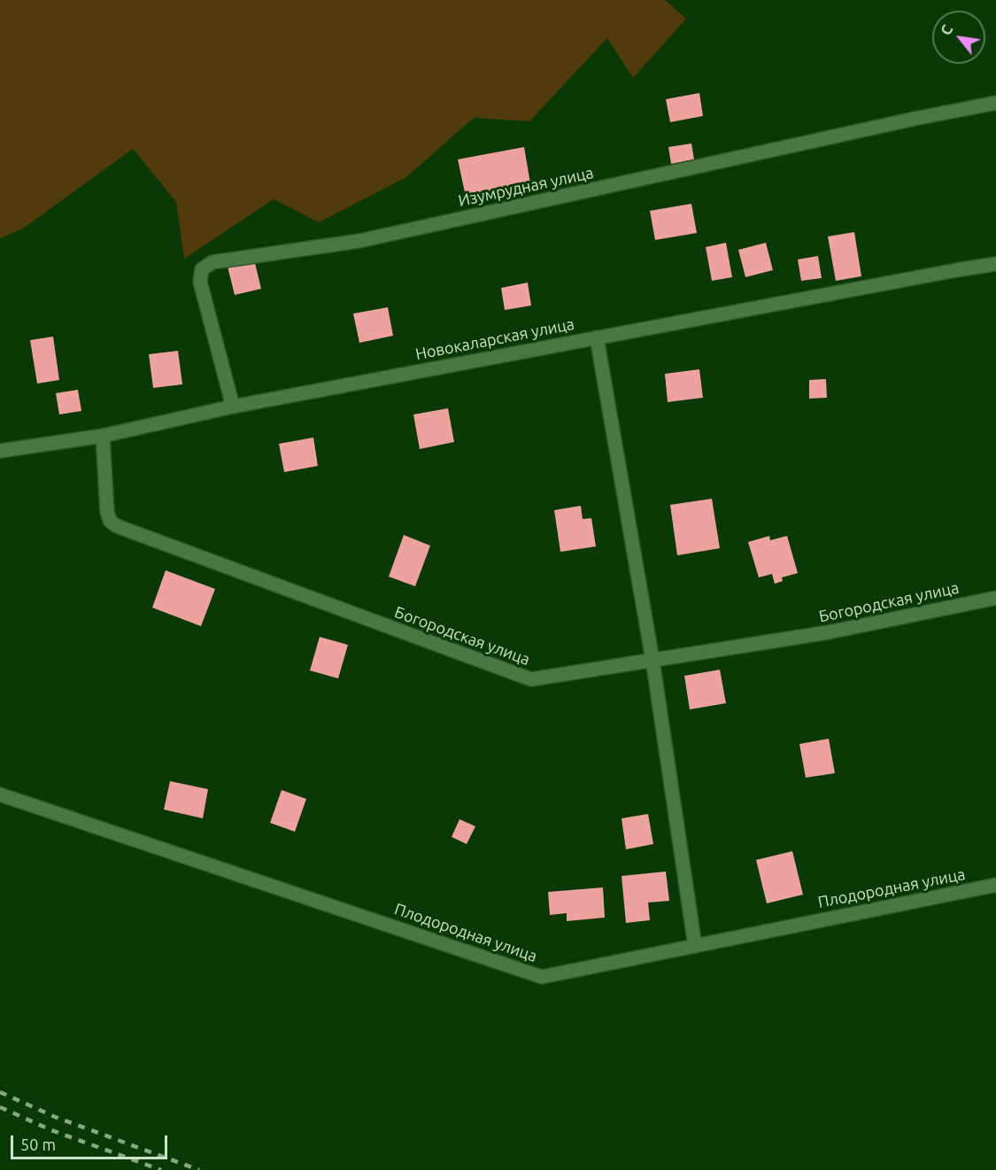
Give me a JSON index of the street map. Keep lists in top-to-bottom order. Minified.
{"streets":{"street":["Изумрудная улица","Новокаларская улица","Богородская улица","Плодородная улица"]},"crossings":[["Изумрудная улица","Новокаларская улица"],["Новокаларская улица","Богородская улица"]],"scale_bar":"50 m","north":"top left"}
